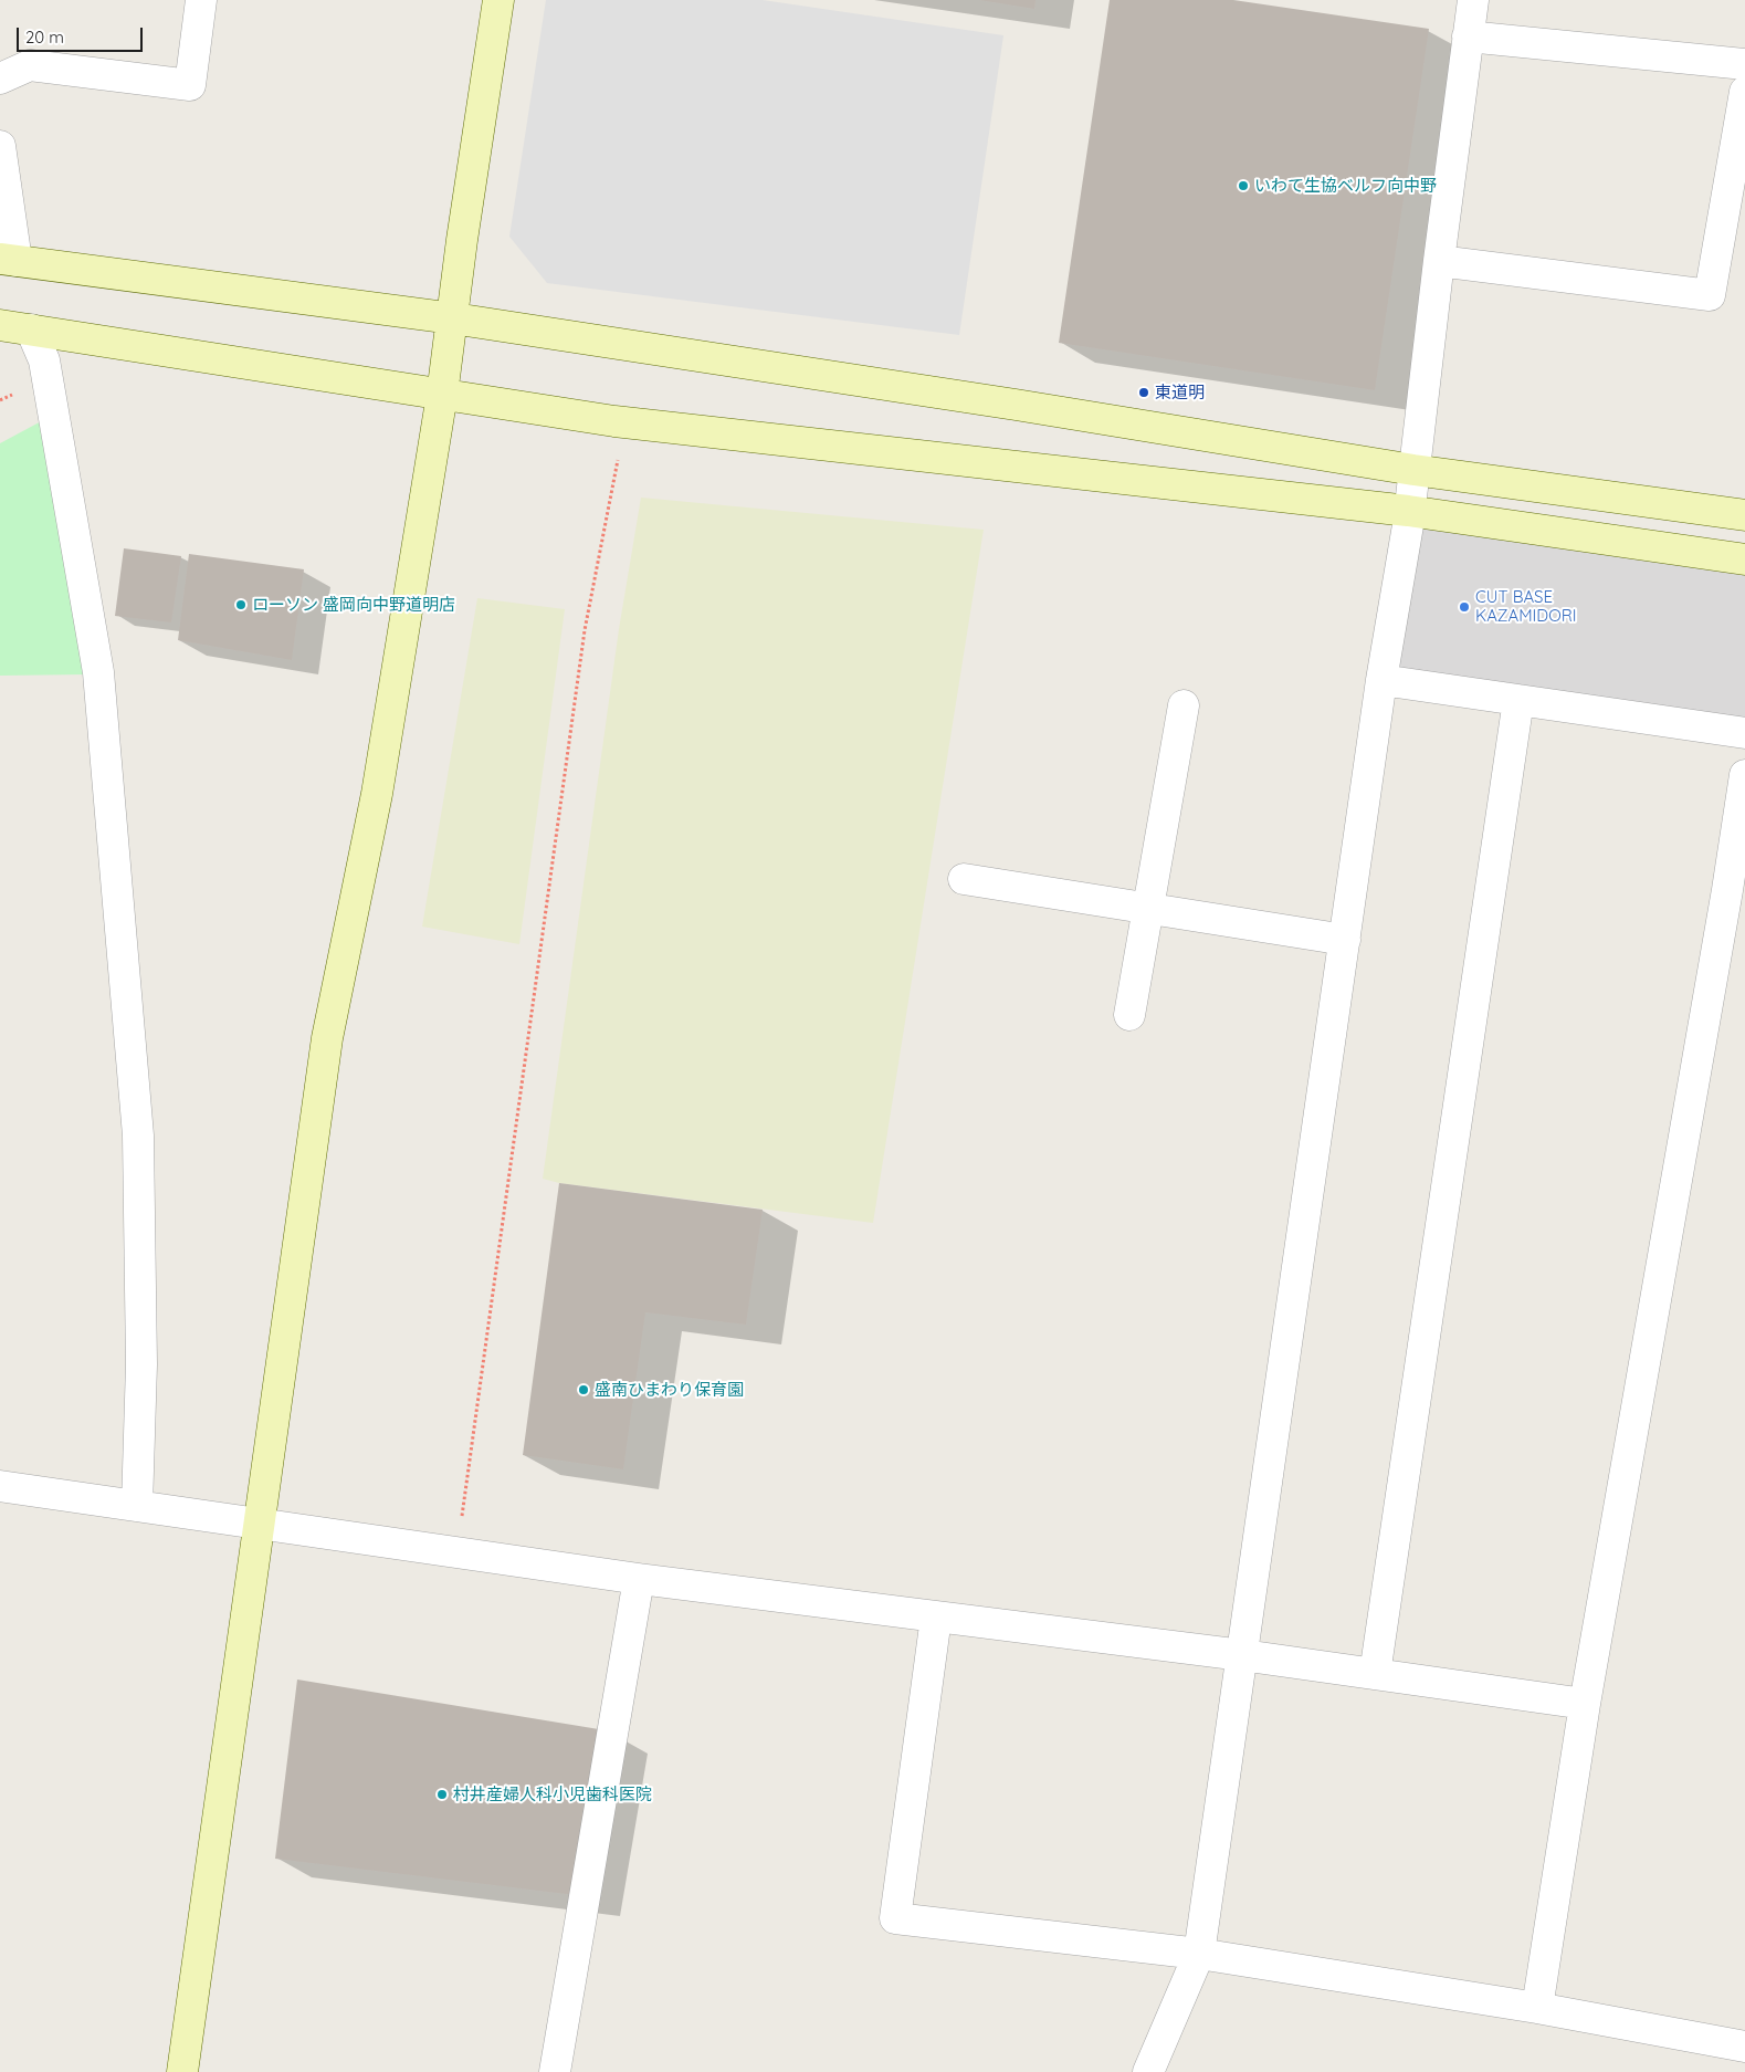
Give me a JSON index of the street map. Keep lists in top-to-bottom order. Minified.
{"places":["いわて生協ベルフ向中野","東道明","ローソン 盛岡向中野道明店","CUT BASE KAZAMIDORI","盛南ひまわり保育園","村井産婦人科小児歯科医院"],"scale_bar":"20 m"}
